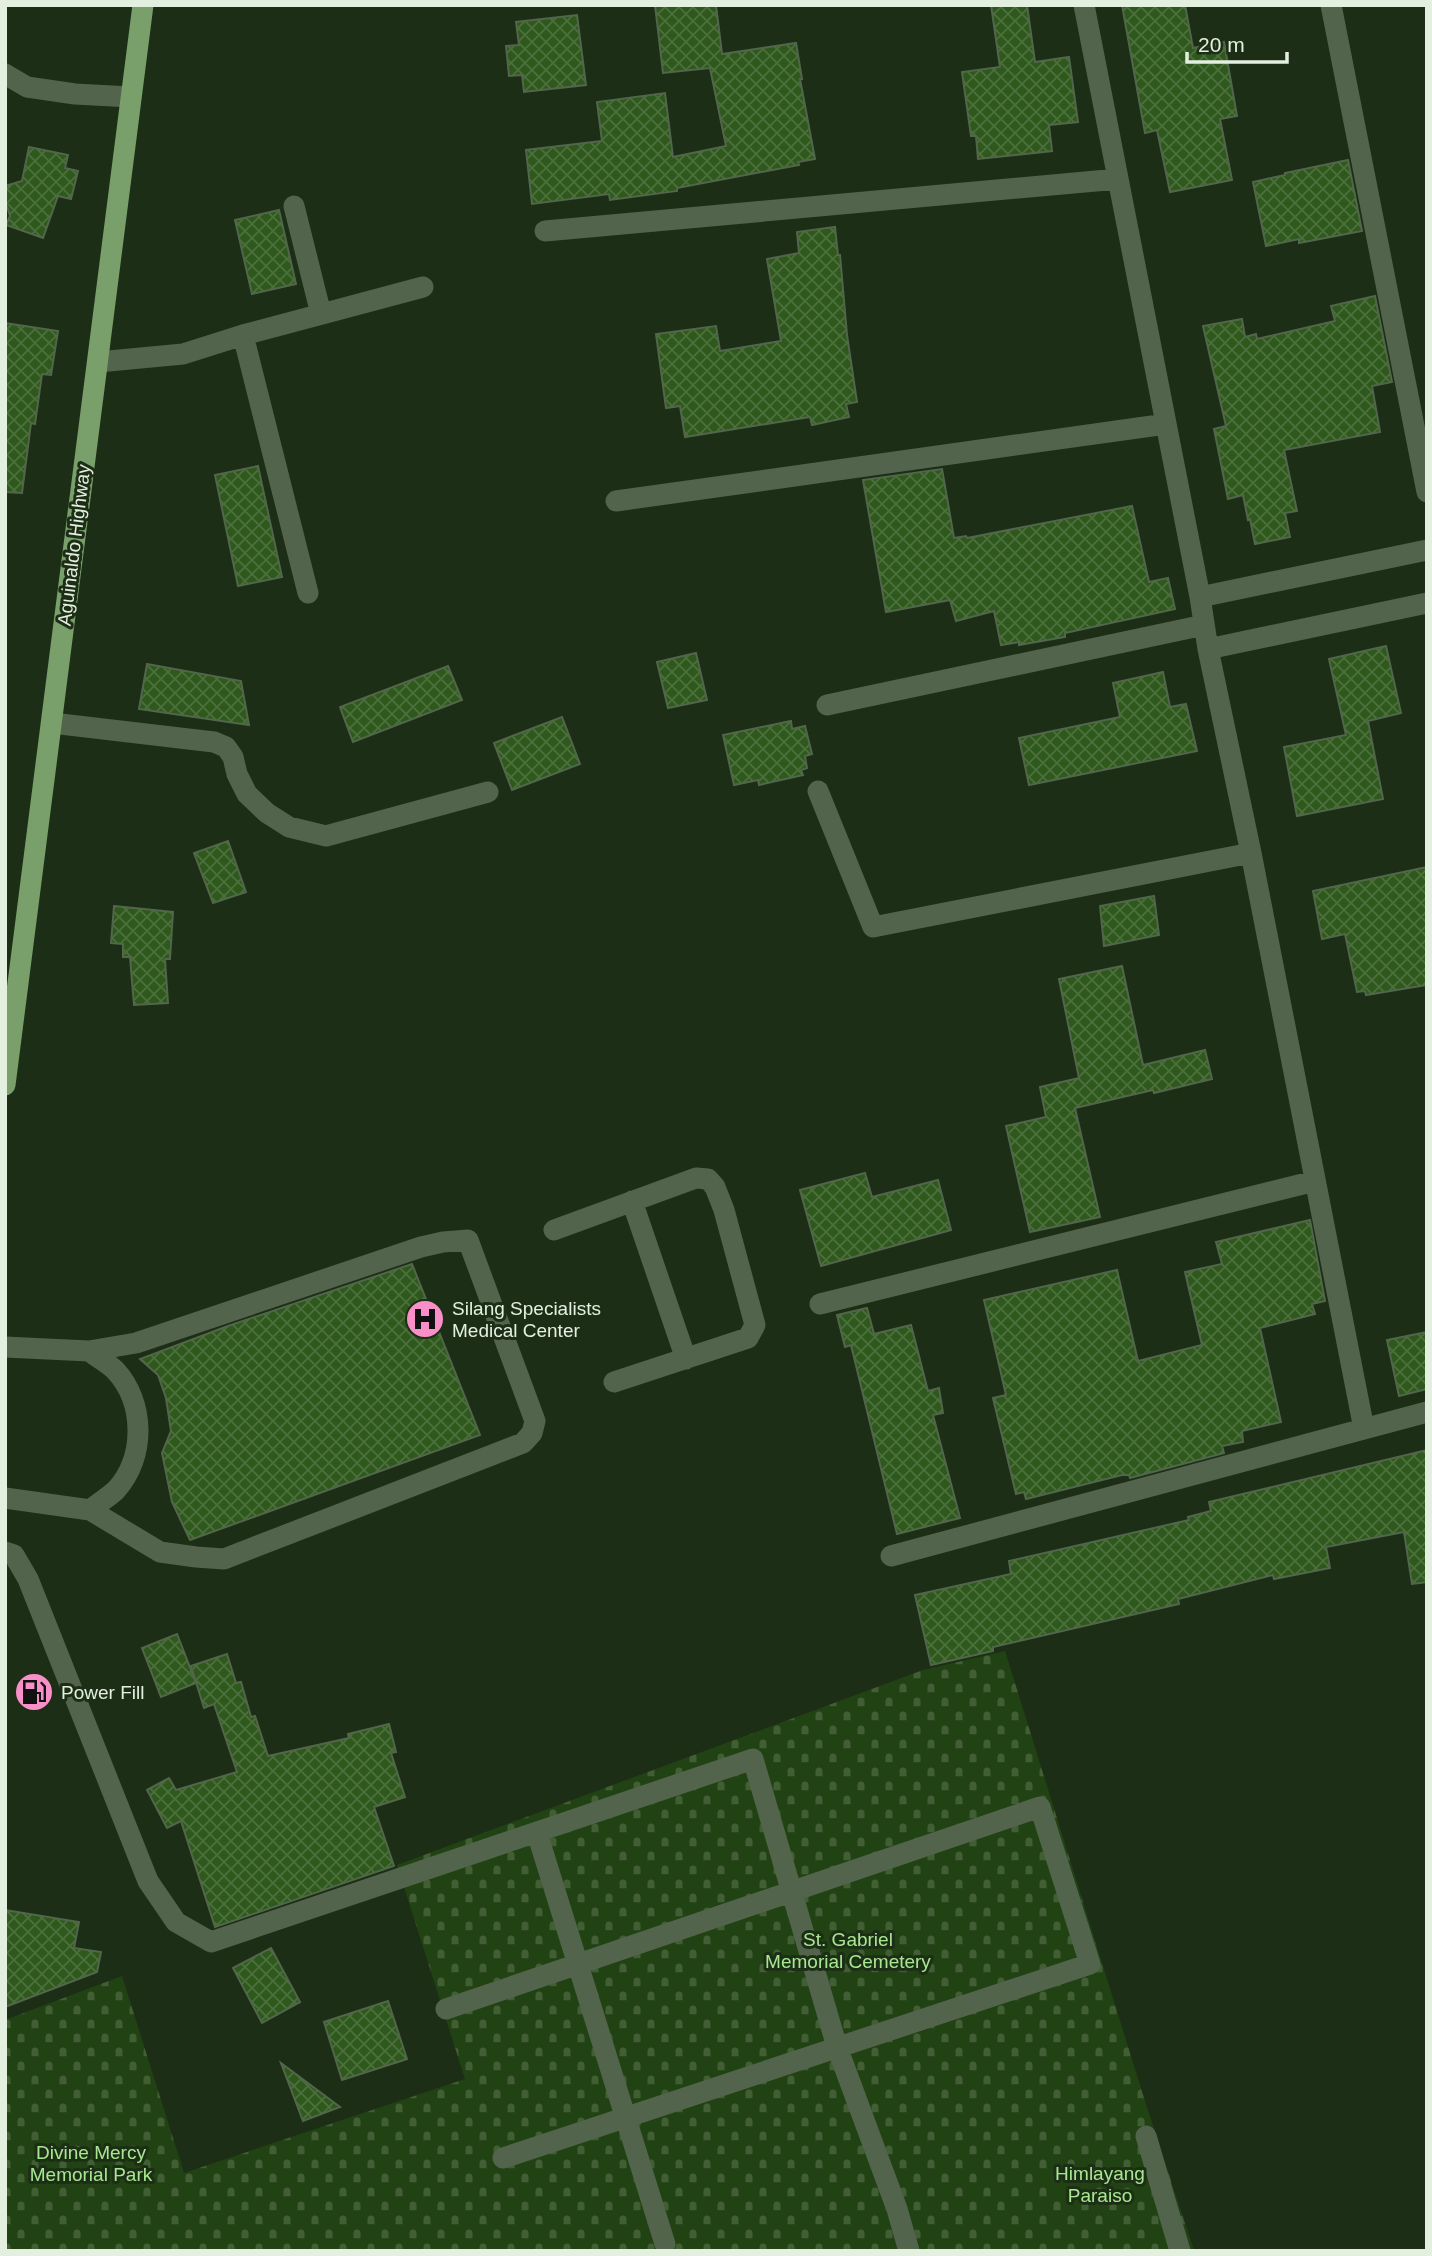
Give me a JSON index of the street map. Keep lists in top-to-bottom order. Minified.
{"streets":{"main road":["Aguinaldo Highway"]},"parks":["St. Gabriel Memorial Cemetery","Divine Mercy Memorial Park","Himlayang Paraiso"],"places":{"hospital":["Silang Specialists Medical Center"],"fuel station":["Power Fill"]},"scale_bar":"20 m"}
